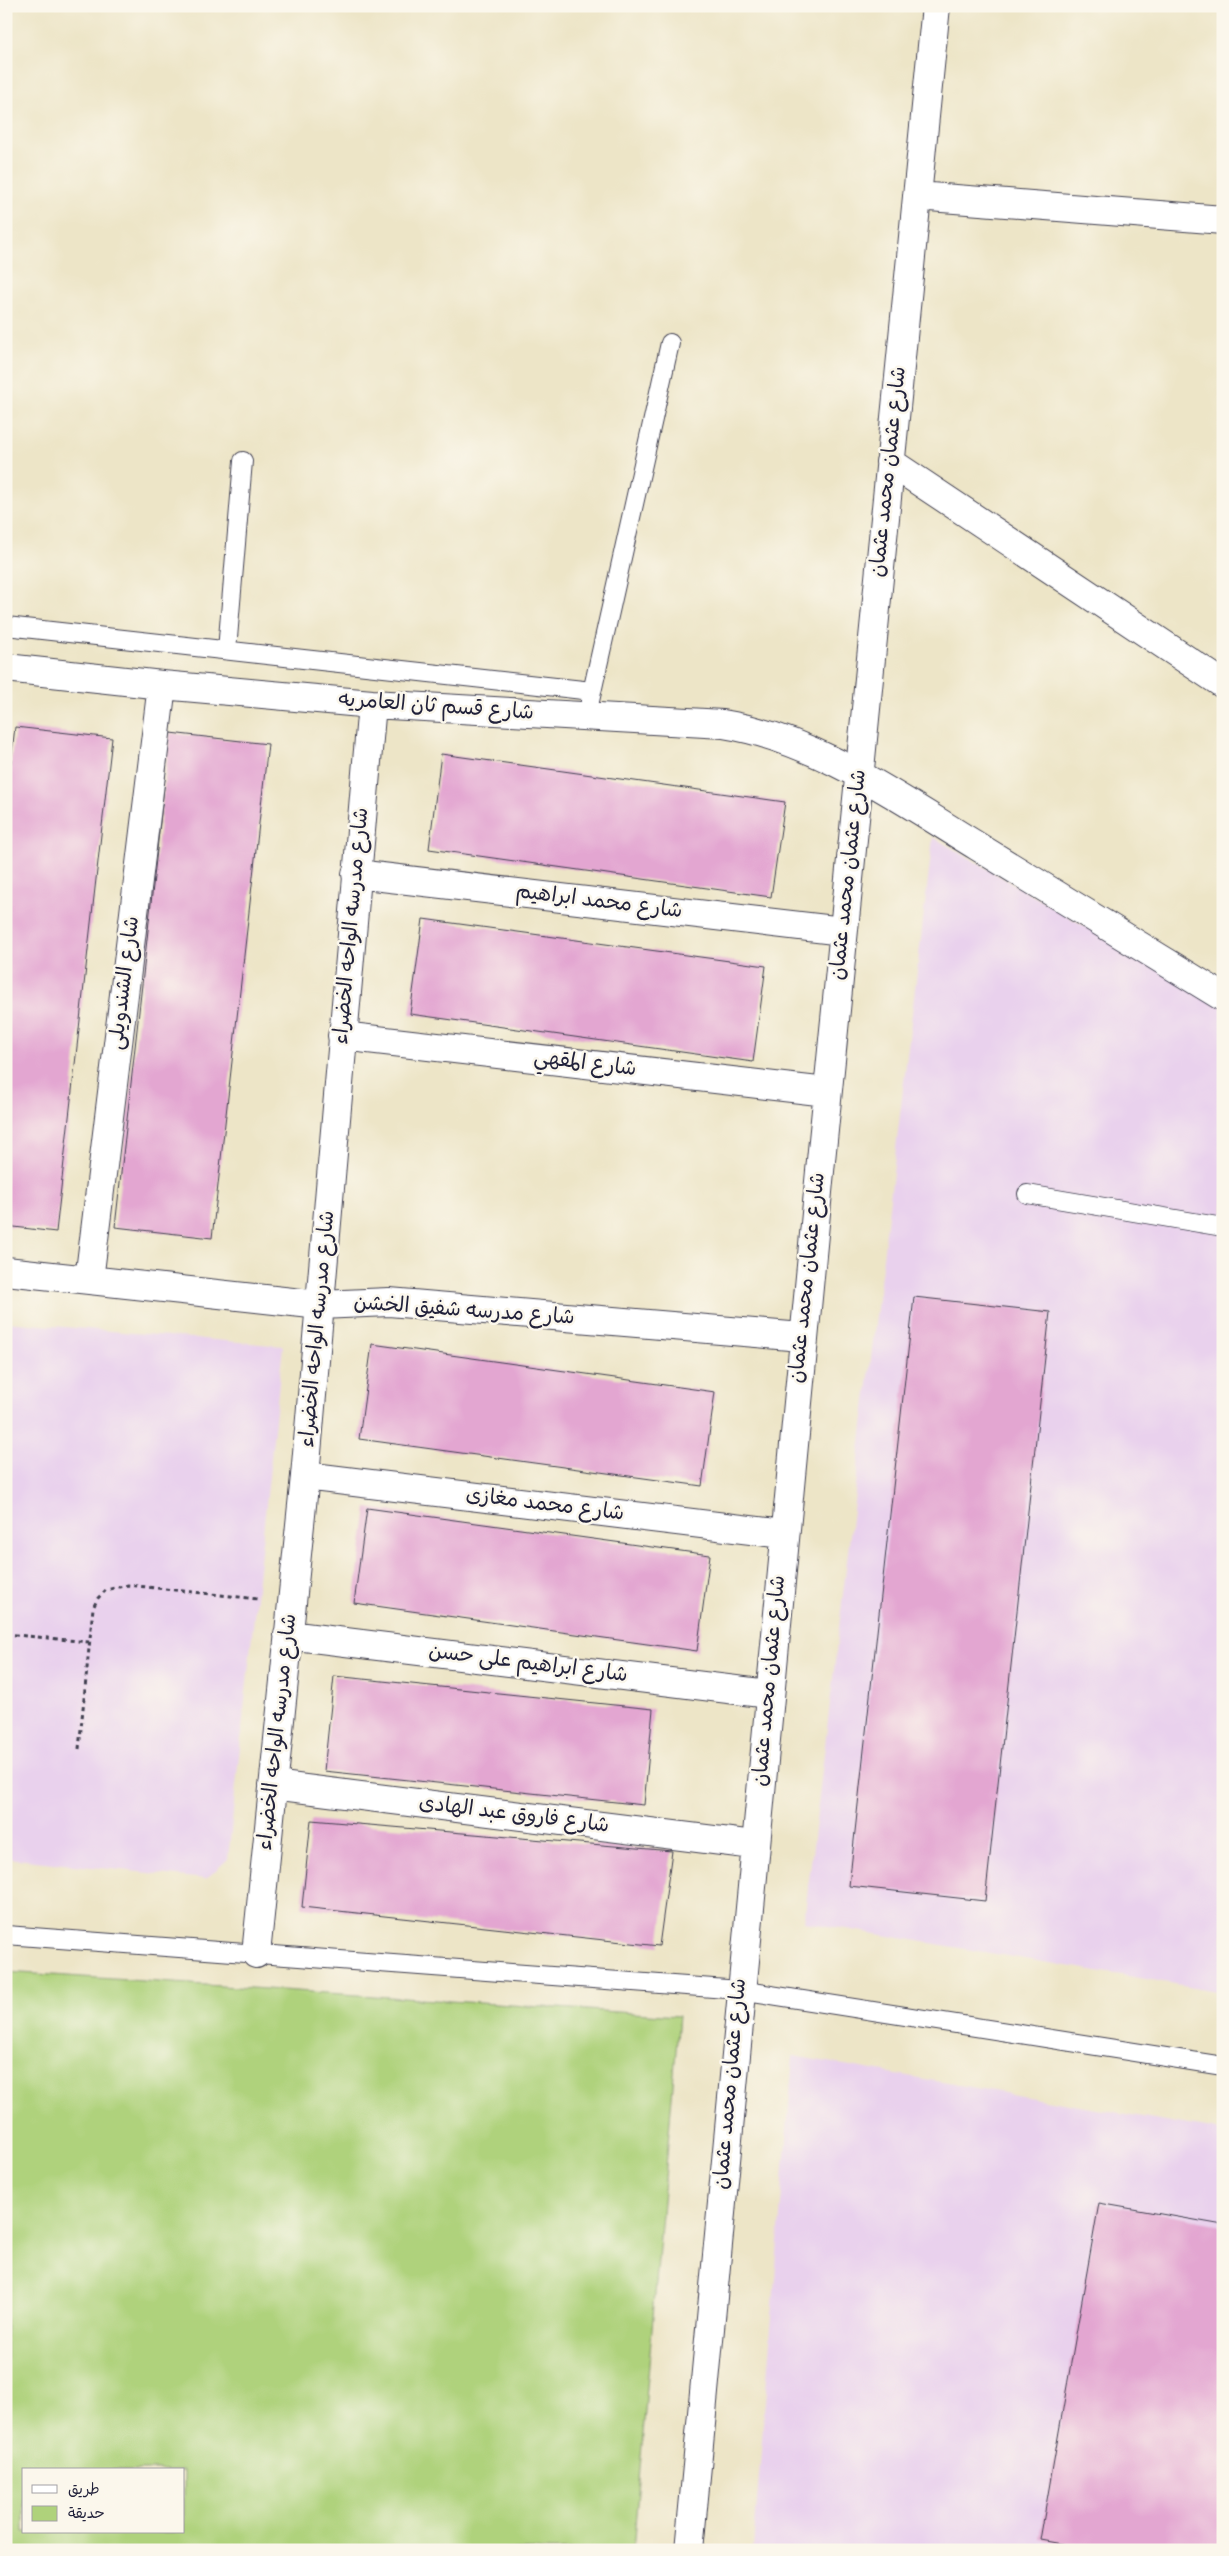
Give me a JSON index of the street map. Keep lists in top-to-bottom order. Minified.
{"streets":{"street":["شارع عثمان محمد عثمان","شارع قسم ثان العامريه","شارع محمد ابراهيم","شارع مدرسه الواحه الخضراء","شارع الشندويلى","شارع المقهي","شارع مدرسه شفيق الخشن","شارع محمد مغازى","شارع ابراهيم على حسن","شارع فاروق عبد الهادى"]},"crossings":[["شارع عثمان محمد عثمان","شارع قسم ثان العامريه"],["شارع عثمان محمد عثمان","شارع محمد ابراهيم"],["شارع عثمان محمد عثمان","شارع المقهي"],["شارع عثمان محمد عثمان","شارع مدرسه شفيق الخشن"],["شارع عثمان محمد عثمان","شارع محمد مغازى"],["شارع عثمان محمد عثمان","شارع ابراهيم على حسن"],["شارع عثمان محمد عثمان","شارع فاروق عبد الهادى"],["شارع قسم ثان العامريه","شارع مدرسه الواحه الخضراء"],["شارع قسم ثان العامريه","شارع الشندويلى"],["شارع محمد ابراهيم","شارع مدرسه الواحه الخضراء"],["شارع مدرسه الواحه الخضراء","شارع المقهي"],["شارع مدرسه الواحه الخضراء","شارع مدرسه شفيق الخشن"],["شارع مدرسه الواحه الخضراء","شارع محمد مغازى"],["شارع مدرسه الواحه الخضراء","شارع ابراهيم على حسن"],["شارع مدرسه الواحه الخضراء","شارع فاروق عبد الهادى"],["شارع الشندويلى","شارع مدرسه شفيق الخشن"]],"legend":["طريق","حديقة"]}
